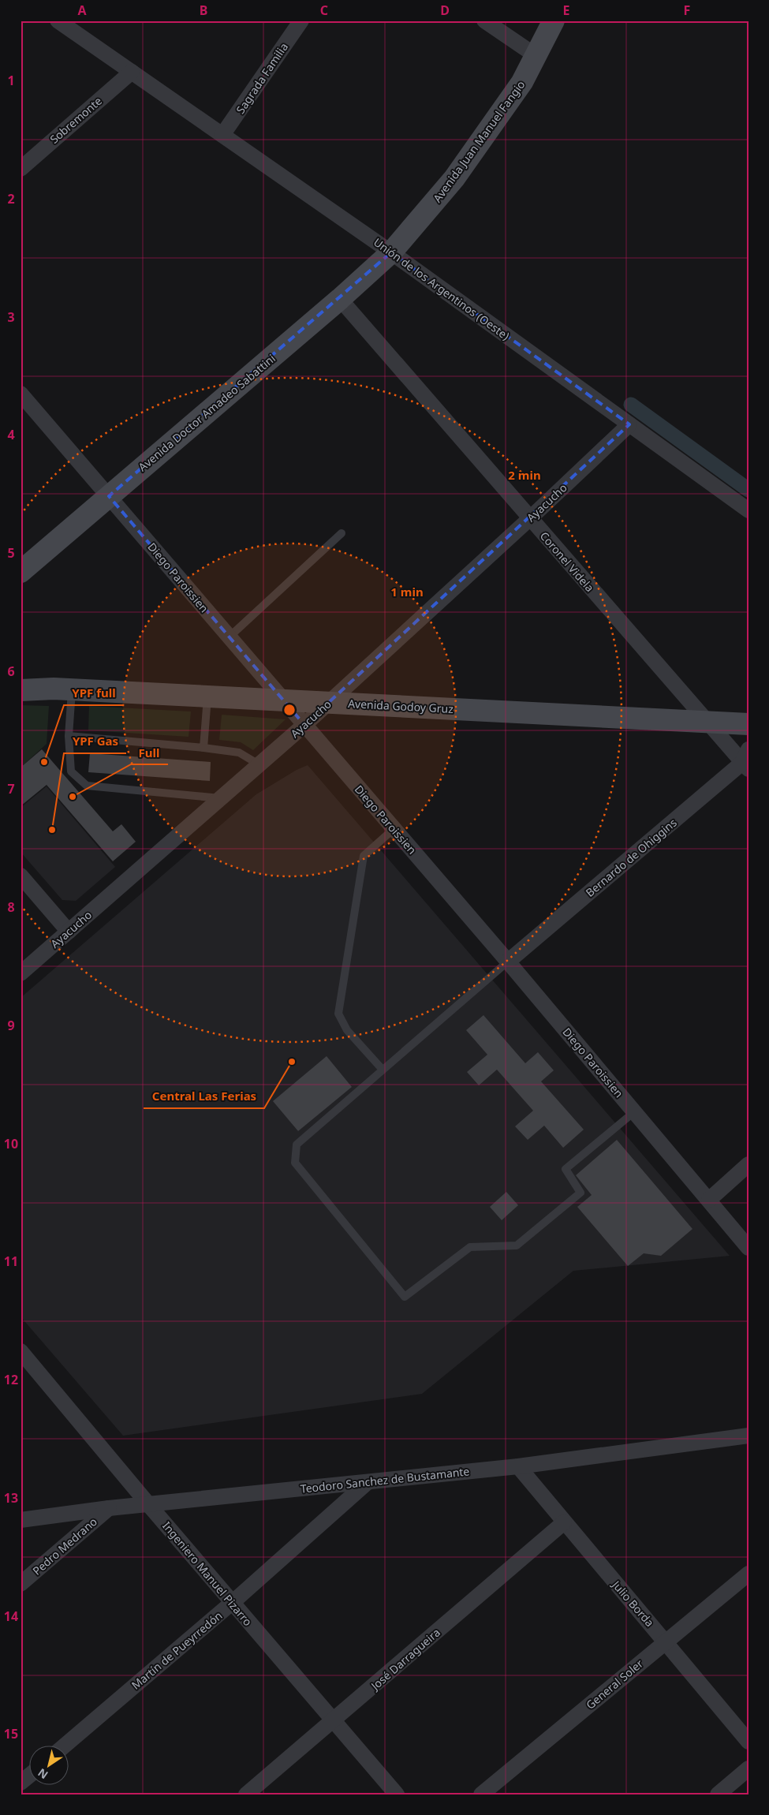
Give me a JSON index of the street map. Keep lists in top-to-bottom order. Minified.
{"streets":{"main road":["Avenida Juan Manuel Fangio","Avenida Doctor Amadeo Sabattini","Avenida Godoy Gruz"],"street":["Sagrada Familia","Sobremonte","Unión de los Argentinos (Oeste)","Ayacucho","Coronel Videla","Diego Paroissien","Bernardo de Ohiggins","Teodoro Sanchez de Bustamante","Pedro Medrano","Ingeniero Manuel Pizarro","Julio Borda","Martín de Pueyrredón","José Darragueira","General Soler"]},"crossings":[["Sagrada Familia","Unión de los Argentinos (Oeste)"],["Sobremonte","Unión de los Argentinos (Oeste)"],["Avenida Juan Manuel Fangio","Unión de los Argentinos (Oeste)"],["Avenida Juan Manuel Fangio","Avenida Doctor Amadeo Sabattini"],["Unión de los Argentinos (Oeste)","Avenida Doctor Amadeo Sabattini"],["Unión de los Argentinos (Oeste)","Ayacucho"],["Avenida Doctor Amadeo Sabattini","Coronel Videla"],["Avenida Doctor Amadeo Sabattini","Diego Paroissien"],["Ayacucho","Coronel Videla"],["Ayacucho","Diego Paroissien"],["Ayacucho","Avenida Godoy Gruz"],["Coronel Videla","Avenida Godoy Gruz"],["Coronel Videla","Bernardo de Ohiggins"],["Diego Paroissien","Avenida Godoy Gruz"],["Diego Paroissien","Bernardo de Ohiggins"],["Teodoro Sanchez de Bustamante","Pedro Medrano"],["Teodoro Sanchez de Bustamante","Ingeniero Manuel Pizarro"],["Teodoro Sanchez de Bustamante","Julio Borda"],["Teodoro Sanchez de Bustamante","Martín de Pueyrredón"],["Ingeniero Manuel Pizarro","Martín de Pueyrredón"],["Ingeniero Manuel Pizarro","José Darragueira"],["Julio Borda","José Darragueira"],["Julio Borda","General Soler"]],"places":["YPF full","Full","YPF Gas","Central Las Ferias"],"north":"bottom left","grid":{"columns":["A","B","C","D","E","F"],"rows":["1","2","3","4","5","6","7","8","9","10","11","12","13","14","15"]},"rings":["2 min","1 min"]}
